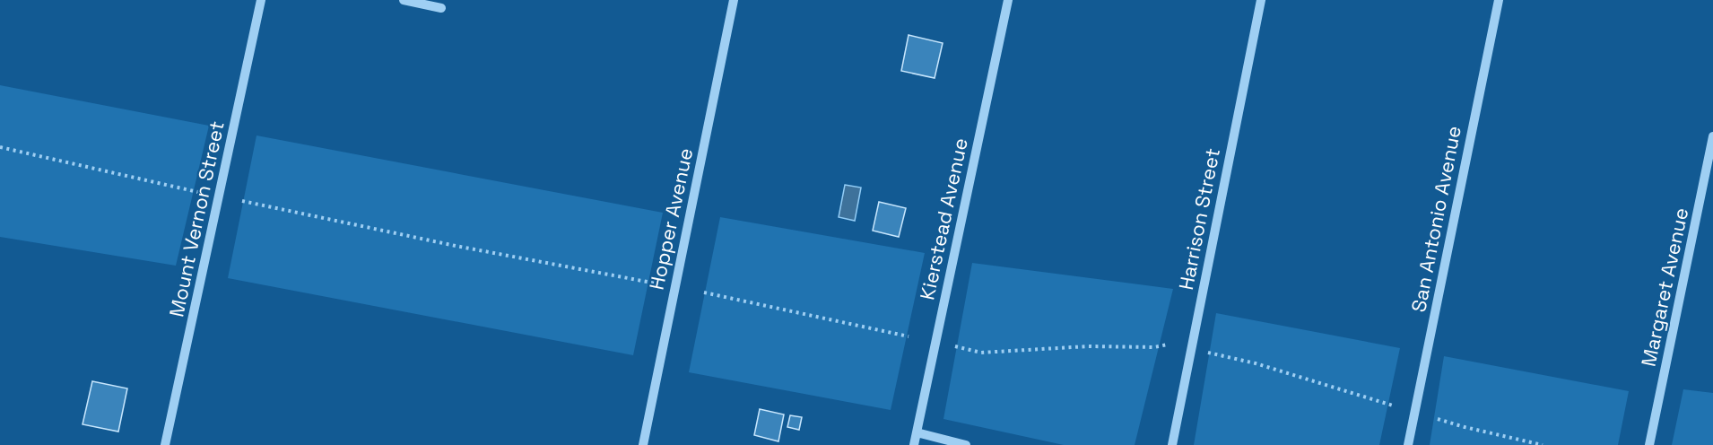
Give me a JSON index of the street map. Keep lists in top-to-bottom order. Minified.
{"streets":{"street":["Mount Vernon Street","Hopper Avenue","Kierstead Avenue","Harrison Street","San Antonio Avenue","Margaret Avenue"]}}
